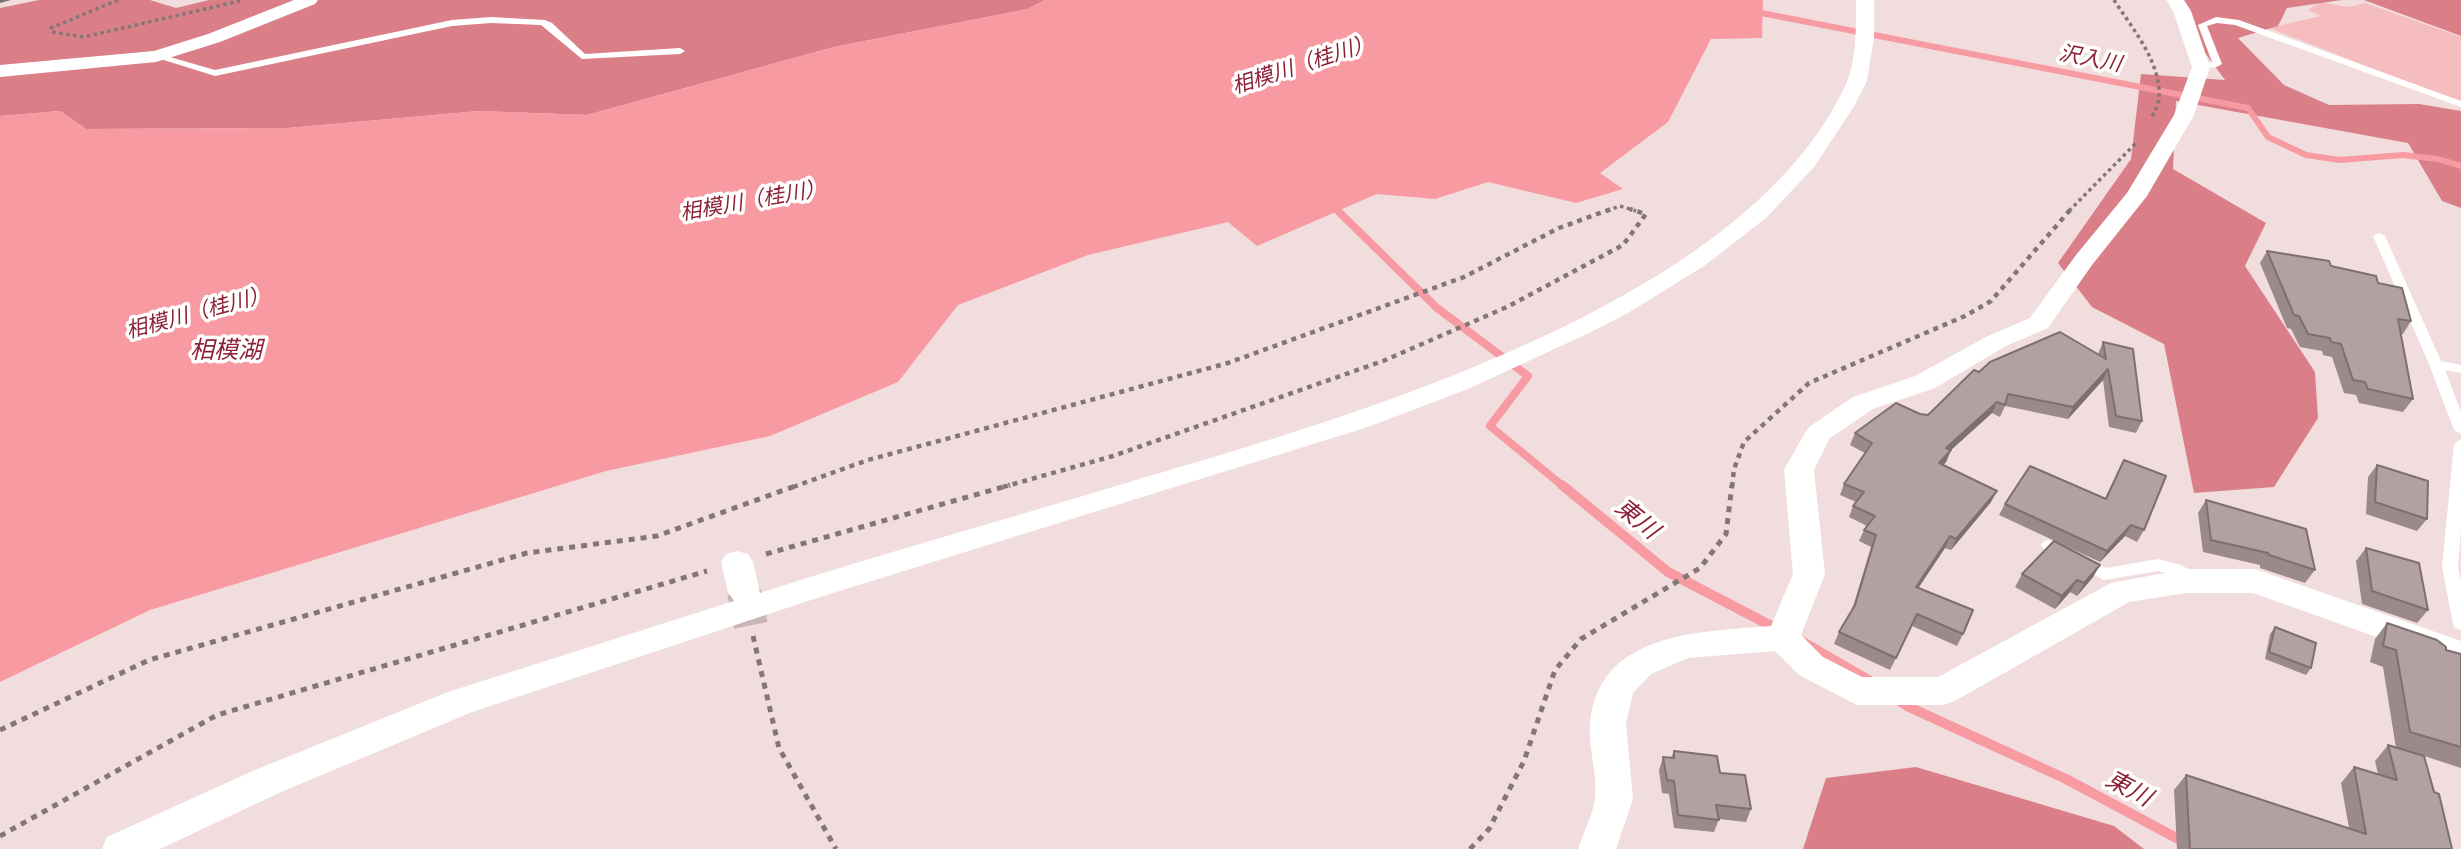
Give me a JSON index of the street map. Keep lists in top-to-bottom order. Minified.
{"water":["沢入川","相模川（桂川）","相模湖","東川"]}
